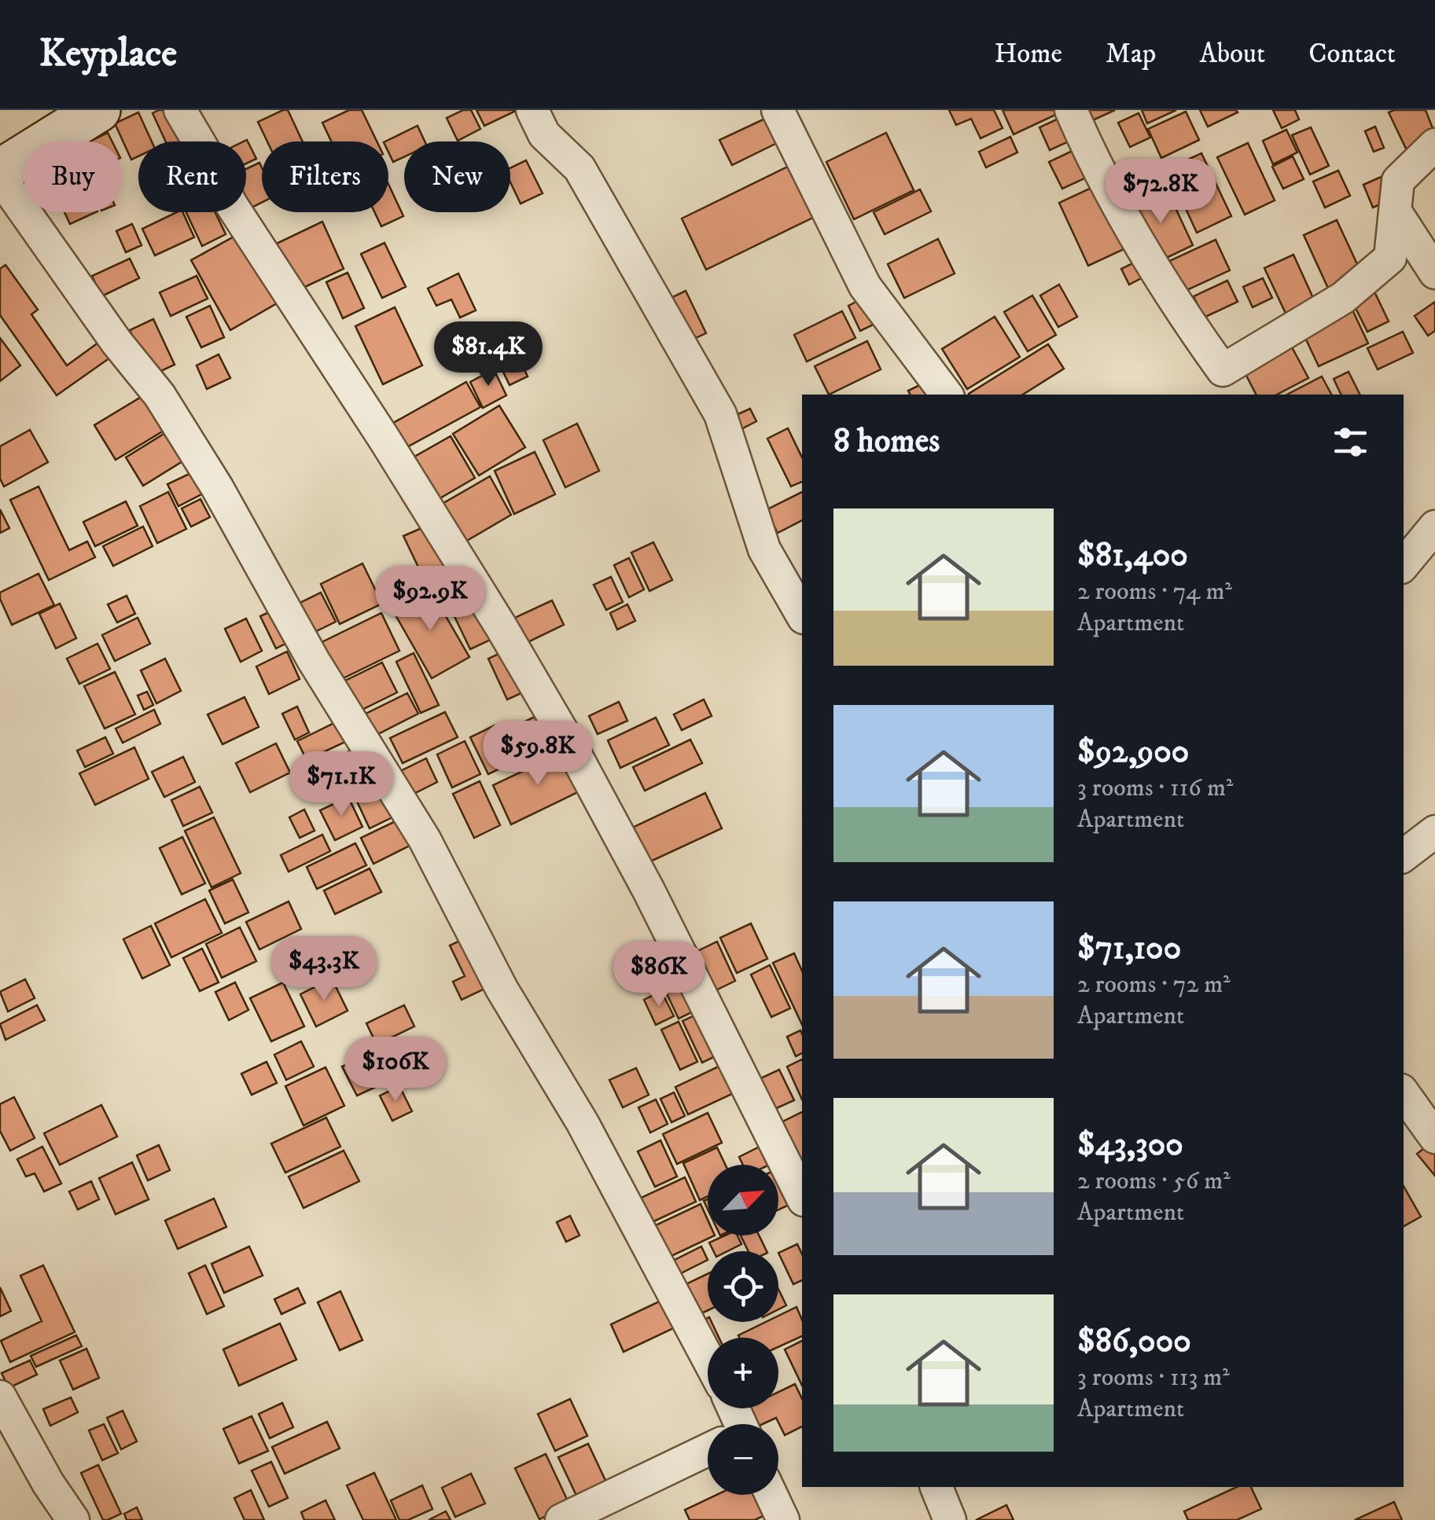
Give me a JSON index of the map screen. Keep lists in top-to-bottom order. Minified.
{"north":"top right","page":{"header":"Keyplace","nav":["Home","Map","About","Contact"],"chip":["Buy","Rent","Filters","New"],"price":["$72.8K","$81.4K","$92.9K","$59.8K","$71.1K","$43.3K","$86K","$106K"],"heading":"8 homes","list":[{"name":"$81,400","note":"2 rooms · 74 m² · Apartment"},{"name":"$92,900","note":"3 rooms · 116 m² · Apartment"},{"name":"$71,100","note":"2 rooms · 72 m² · Apartment"},{"name":"$43,300","note":"2 rooms · 56 m² · Apartment"},{"name":"$86,000","note":"3 rooms · 113 m² · Apartment"}],"map_buttons":["+","−"]}}
